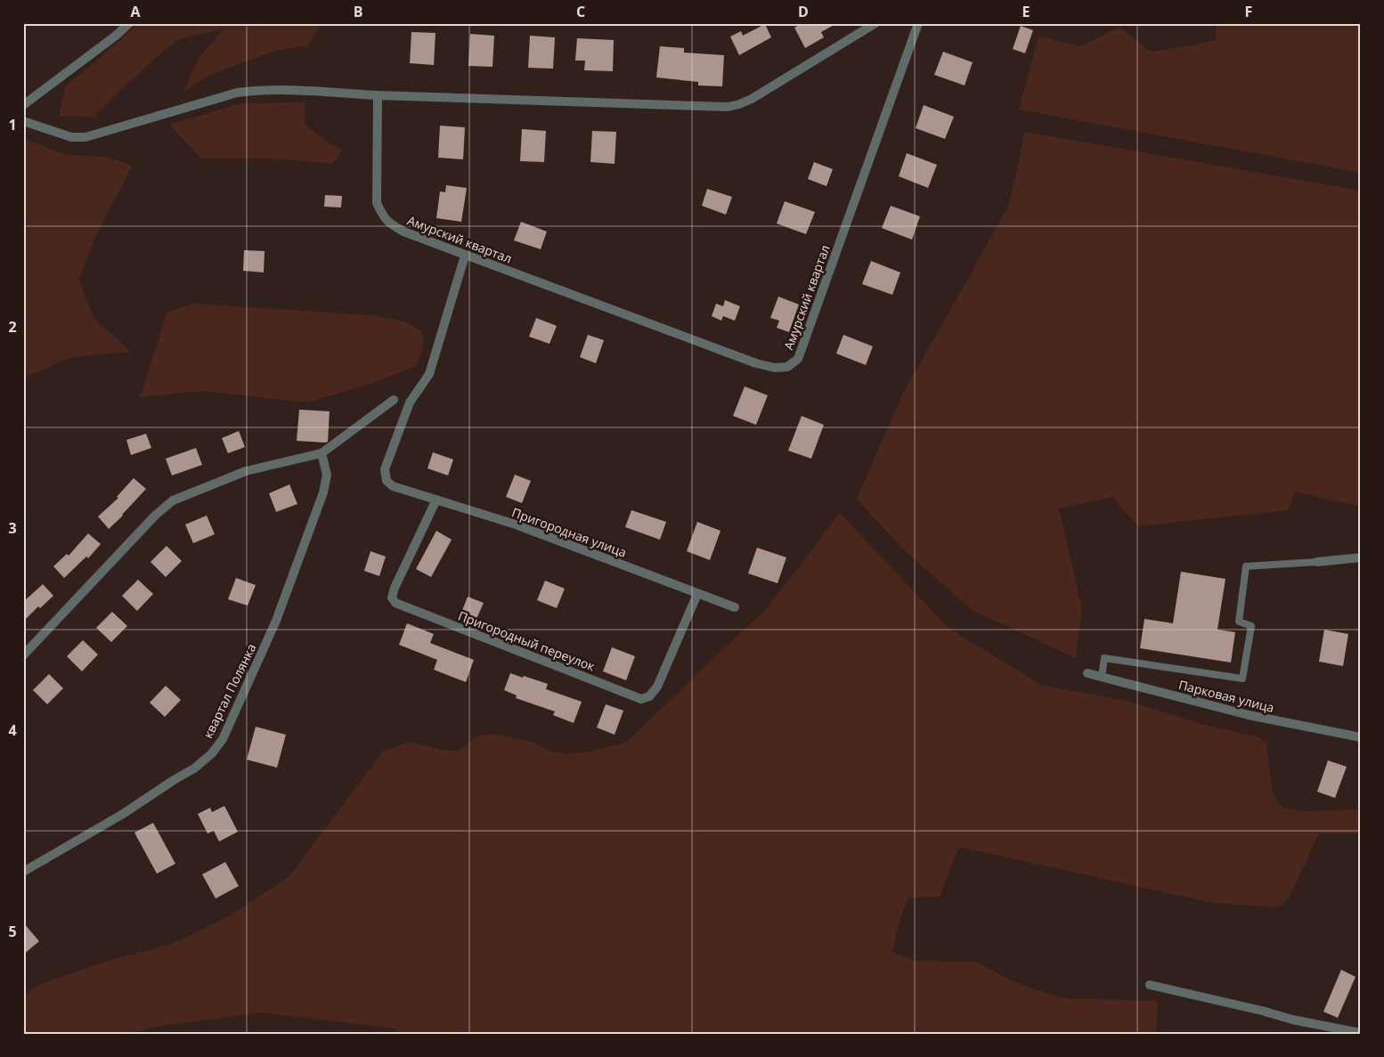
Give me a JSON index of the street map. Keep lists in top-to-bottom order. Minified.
{"streets":{"street":["Амурский квартал","Пригородная улица","Пригородный переулок","квартал Полянка","Парковая улица"]},"crossings":[["Амурский квартал","Пригородная улица"],["Пригородная улица","Пригородный переулок"]],"grid":{"columns":["A","B","C","D","E","F"],"rows":["1","2","3","4","5"]}}
